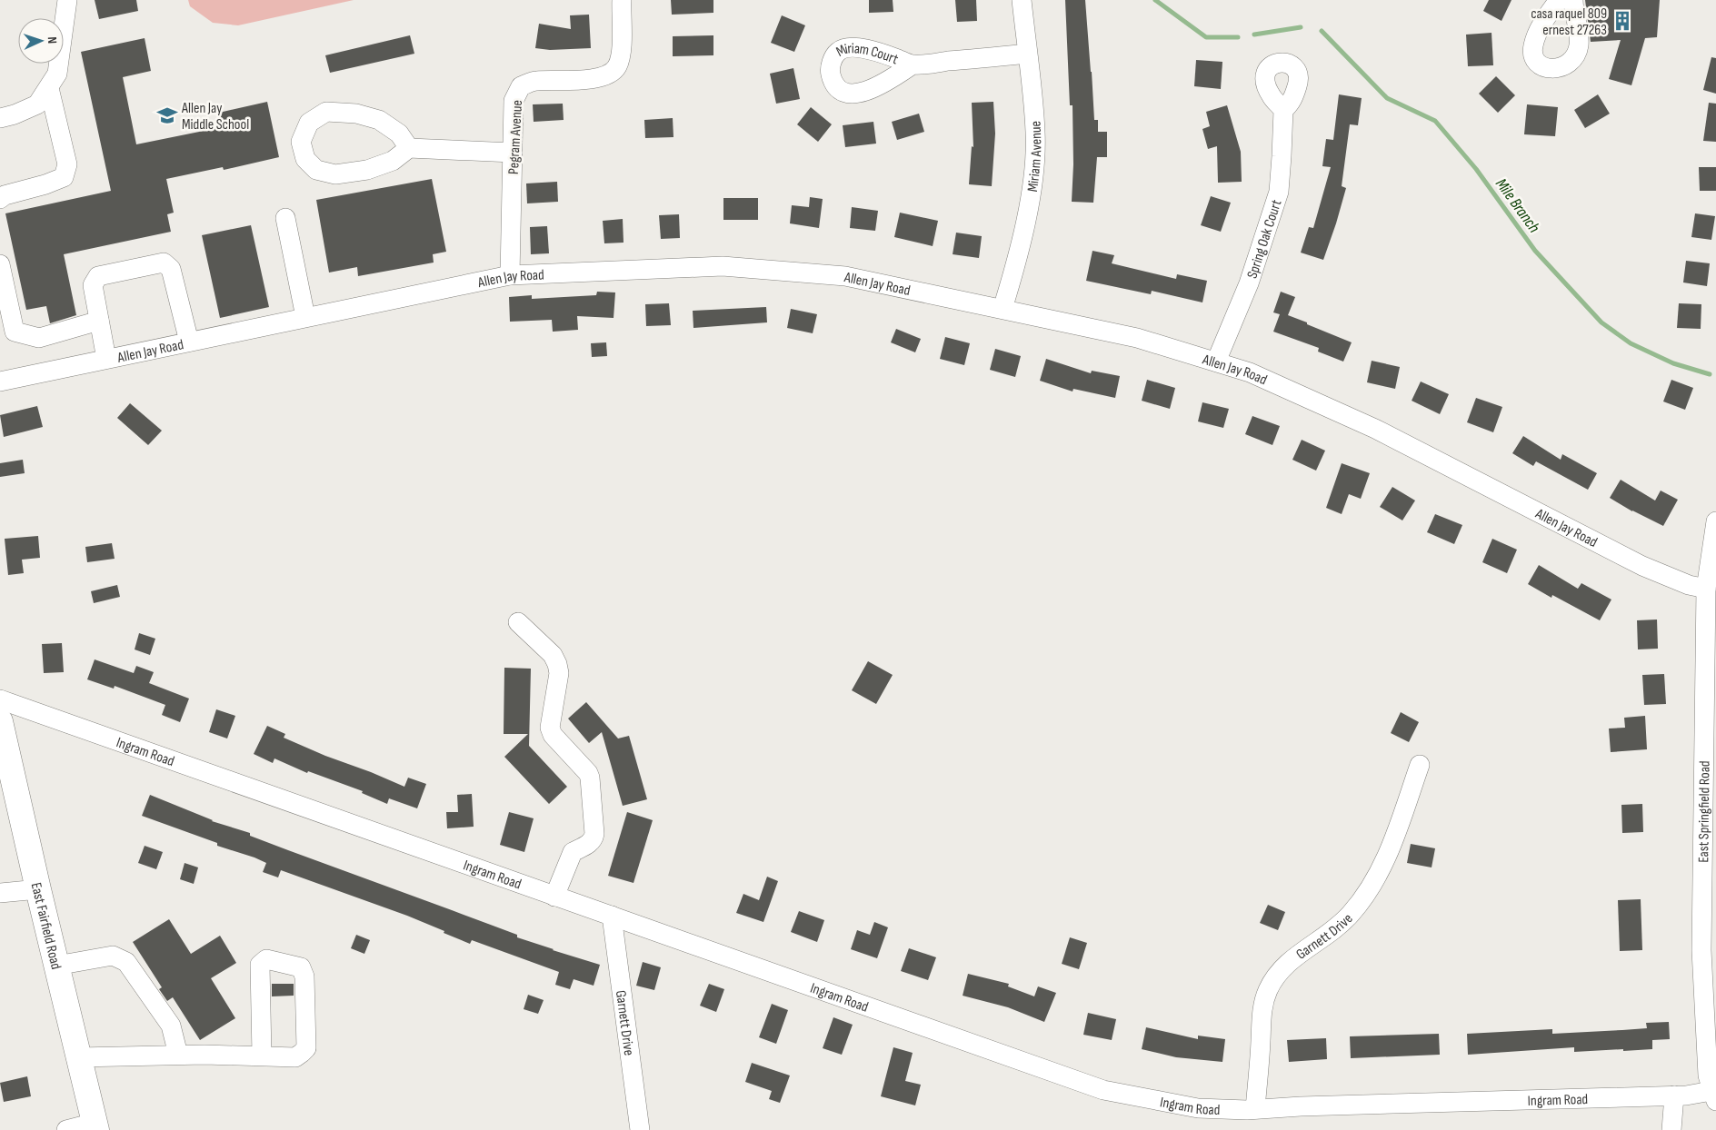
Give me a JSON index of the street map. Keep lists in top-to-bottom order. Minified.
{"streets":{"main road":["East Fairfield Road"],"street":["Miriam Court","Pegram Avenue","Miriam Avenue","Spring Oak Court","Allen Jay Road","Ingram Road","East Springfield Road","Garnett Drive"]},"crossings":[["Miriam Court","Miriam Avenue"],["Pegram Avenue","Allen Jay Road"],["Miriam Avenue","Allen Jay Road"],["Spring Oak Court","Allen Jay Road"],["Allen Jay Road","East Springfield Road"],["Ingram Road","East Springfield Road"],["Ingram Road","Garnett Drive"]],"water":["Mile Branch"],"places":{"building":["casa raquel 809 ernest 27263"],"school or university":["Allen Jay Middle School"]},"north":"right"}
